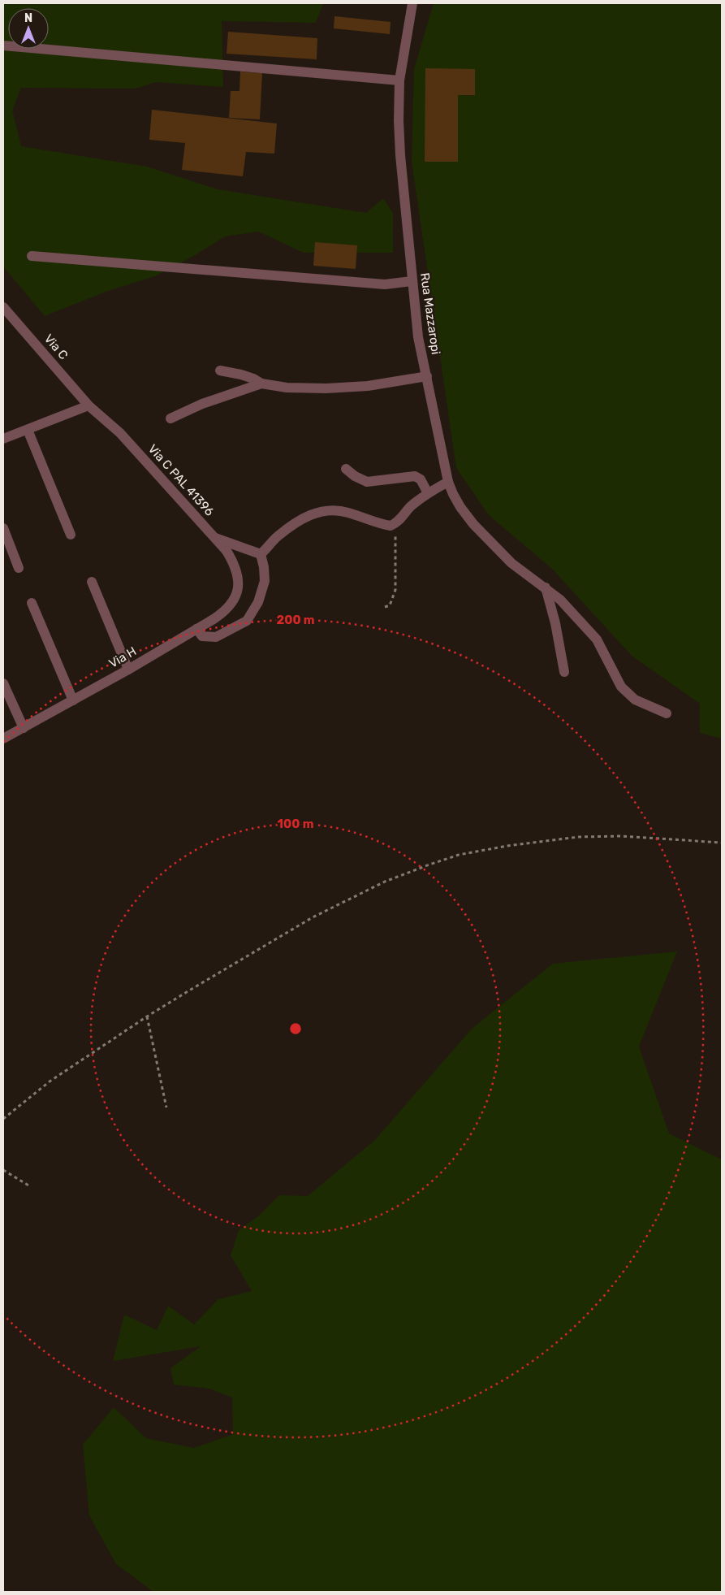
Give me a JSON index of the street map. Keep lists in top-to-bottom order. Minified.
{"streets":{"street":["Rua Mazzaropi","Via C","Via C PAL 41396","Via H"]},"crossings":[["Via C","Via C PAL 41396"],["Via C PAL 41396","Via H"]],"north":"top","rings":["200 m","100 m"]}
